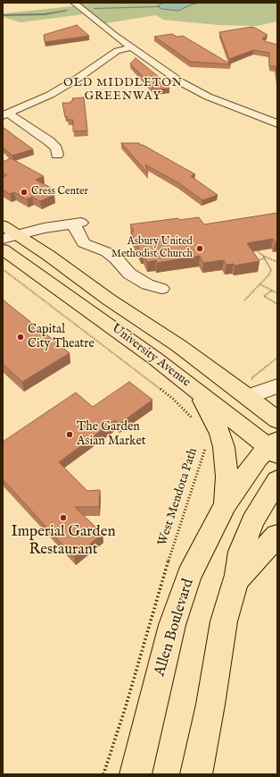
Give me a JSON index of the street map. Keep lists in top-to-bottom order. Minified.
{"streets":{"main road":["University Avenue","Allen Boulevard"],"path":["West Mendota Path"]},"crossings":[["University Avenue","Allen Boulevard"]],"districts":["OLD MIDDLETON GREENWAY"],"places":["Cress Center","Asbury United Methodist Church","Capital City Theatre","The Garden Asian Market","Imperial Garden Restaurant"]}
